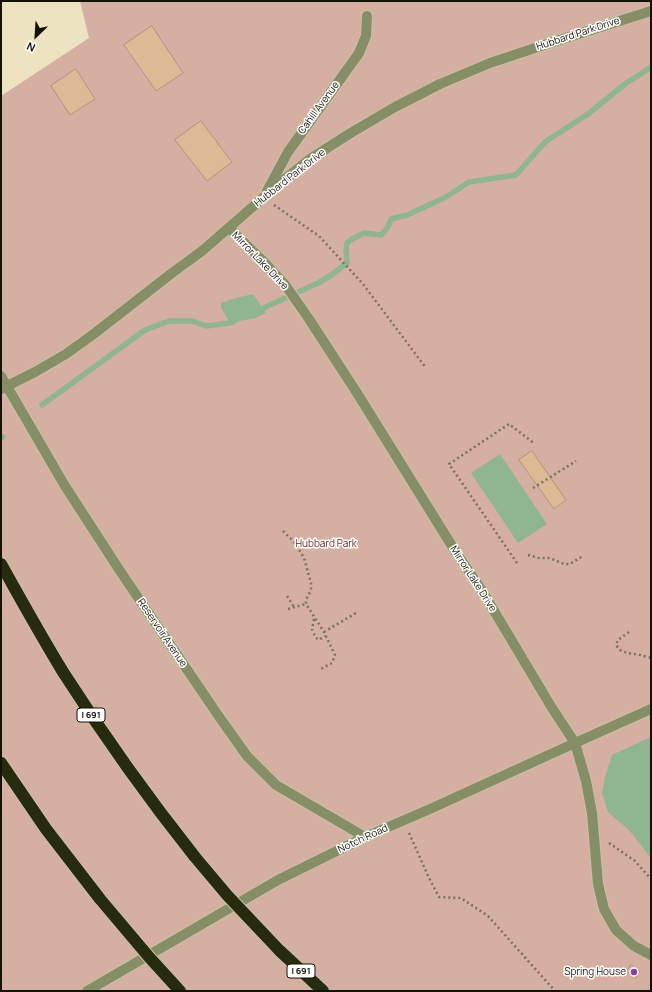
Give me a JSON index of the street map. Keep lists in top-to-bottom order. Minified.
{"streets":{"highway":["I 691"],"street":["Hubbard Park Drive","Cahill Avenue","Mirror Lake Drive","Reservoir Avenue","Notch Road"]},"crossings":[["Hubbard Park Drive","Cahill Avenue"],["Hubbard Park Drive","Mirror Lake Drive"],["Hubbard Park Drive","Reservoir Avenue"],["Mirror Lake Drive","Notch Road"],["Reservoir Avenue","Notch Road"]],"parks":["Hubbard Park"],"places":["Spring House"],"north":"bottom left"}
